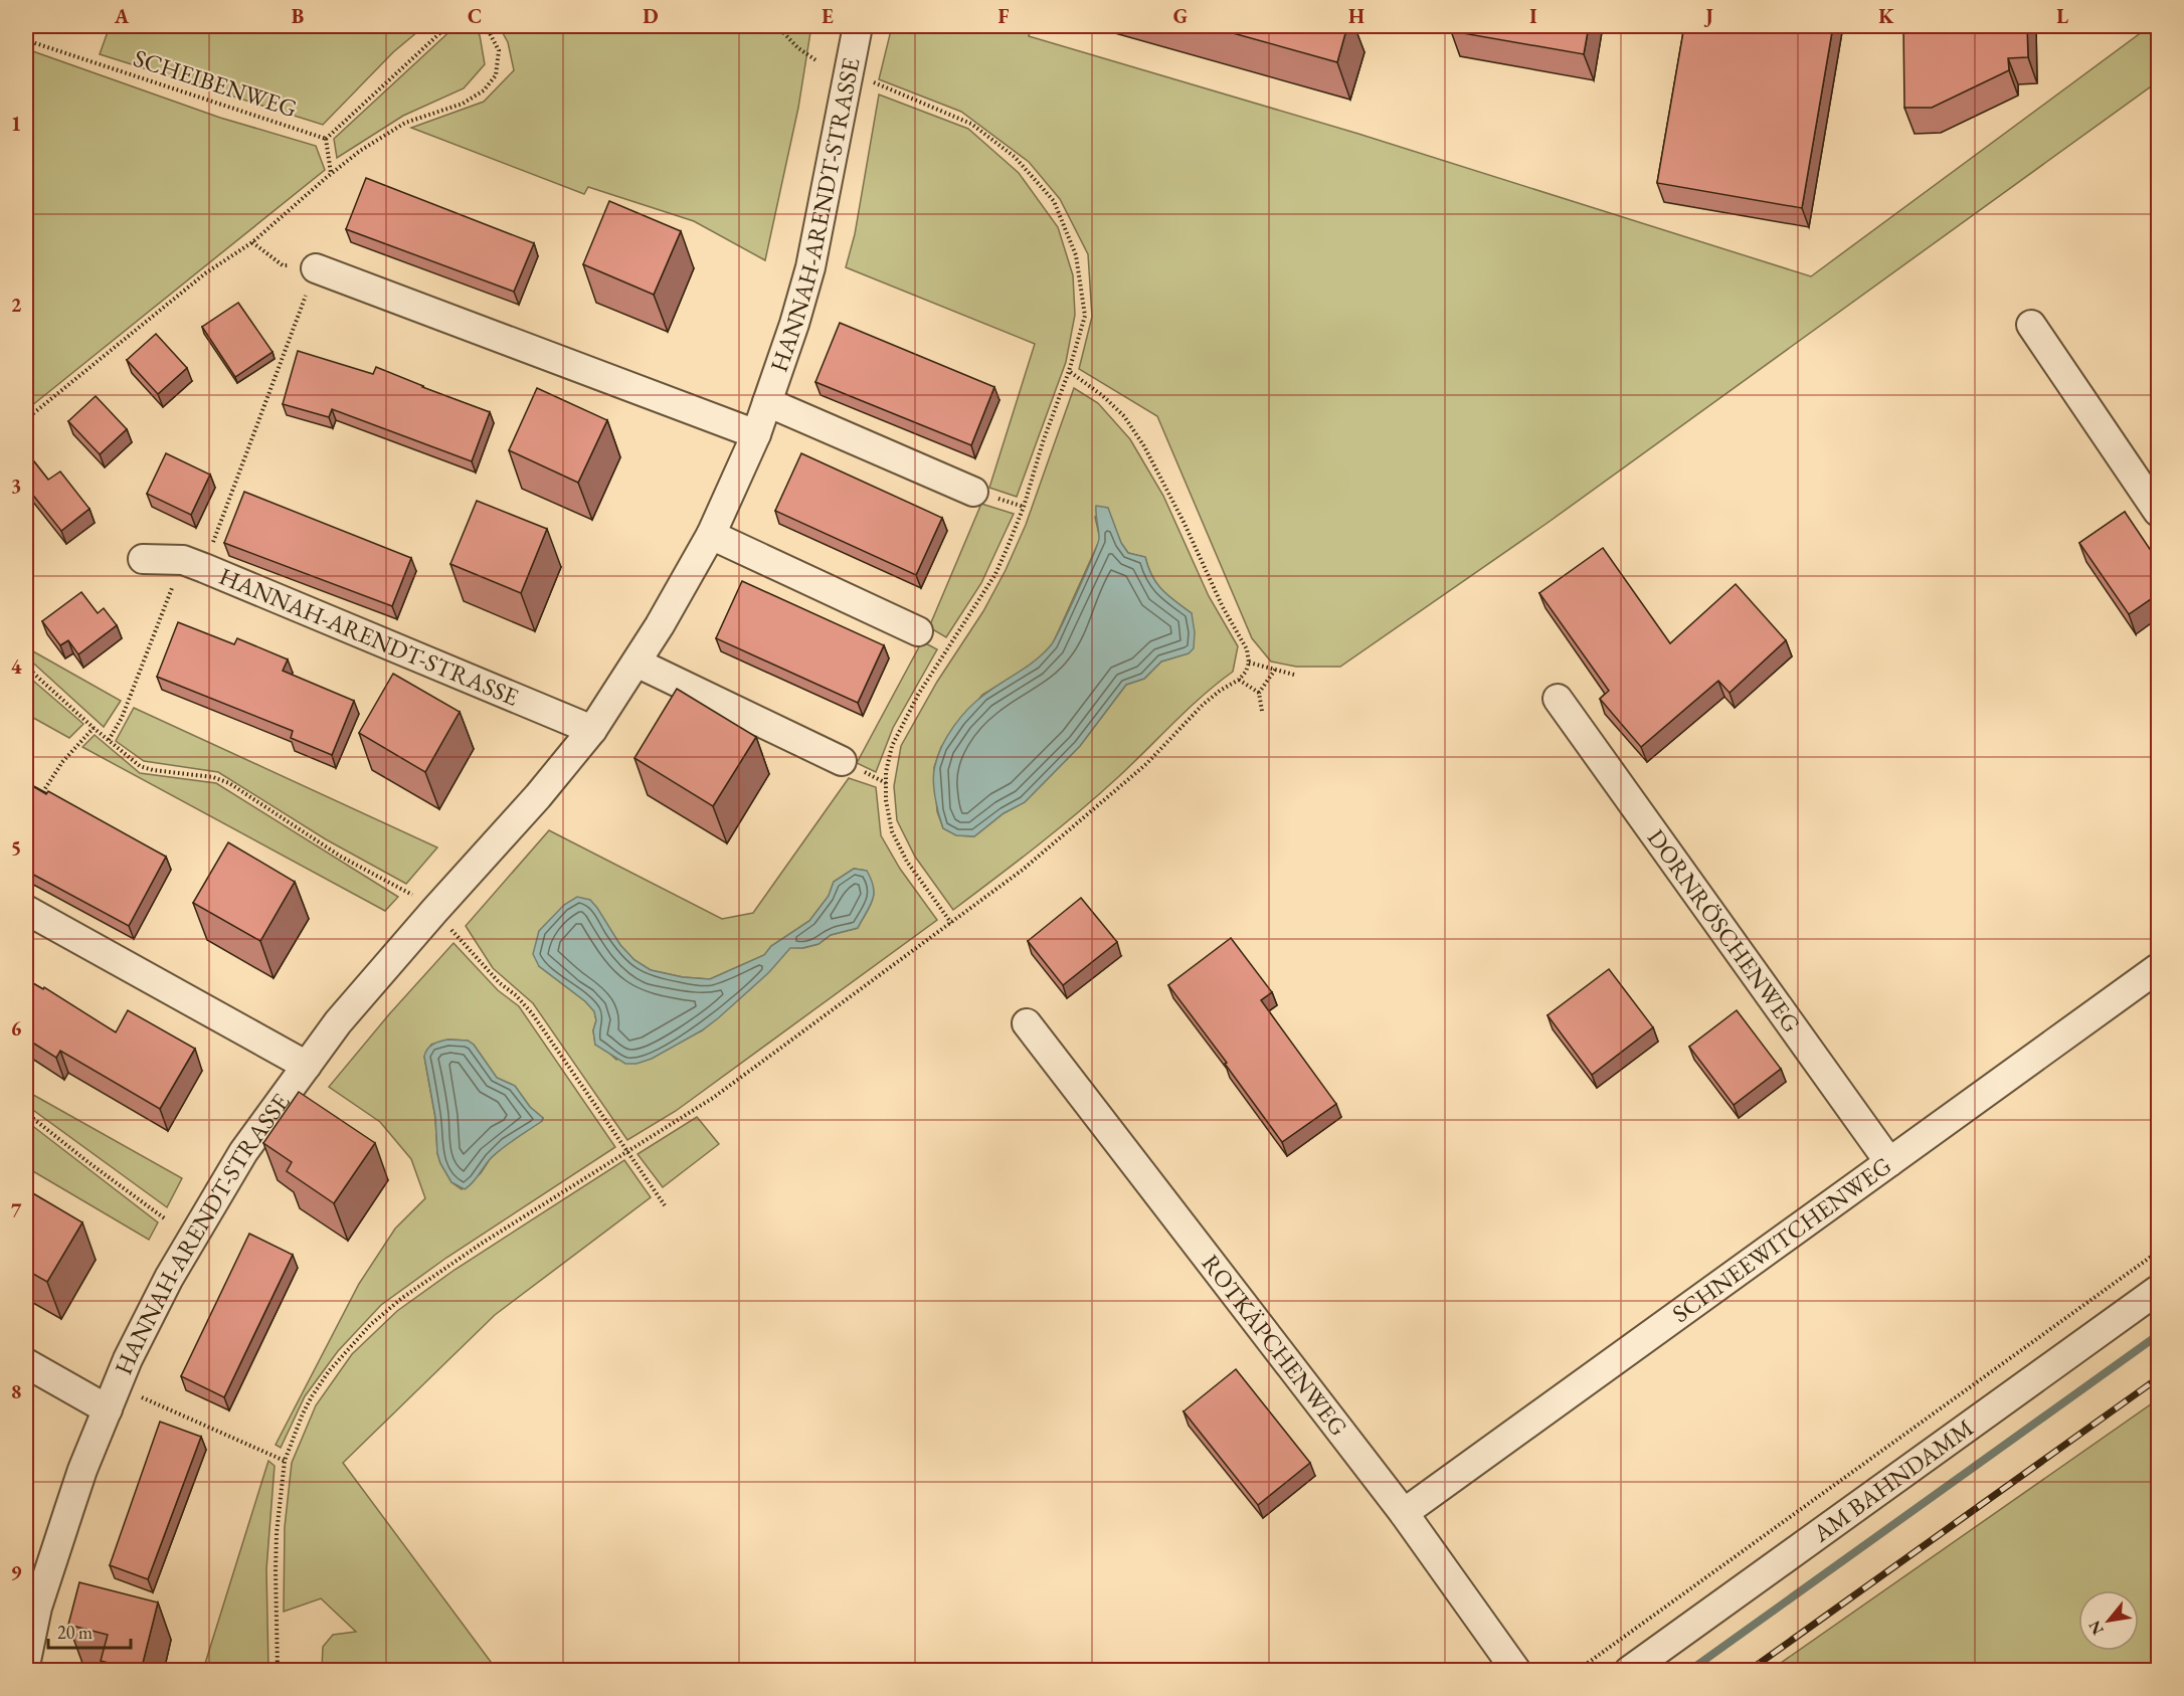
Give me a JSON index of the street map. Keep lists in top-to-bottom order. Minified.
{"streets":{"street":["HANNAH-ARENDT-STRASSE","DORNRÖSCHENWEG","SCHNEEWITCHENWEG","ROTKÄPCHENWEG","AM BAHNDAMM"],"path":["SCHEIBENWEG"]},"crossings":[["DORNRÖSCHENWEG","SCHNEEWITCHENWEG"],["SCHNEEWITCHENWEG","ROTKÄPCHENWEG"]],"scale_bar":"20 m","north":"bottom left","grid":{"columns":["A","B","C","D","E","F","G","H","I","J","K","L"],"rows":["1","2","3","4","5","6","7","8","9"]}}
